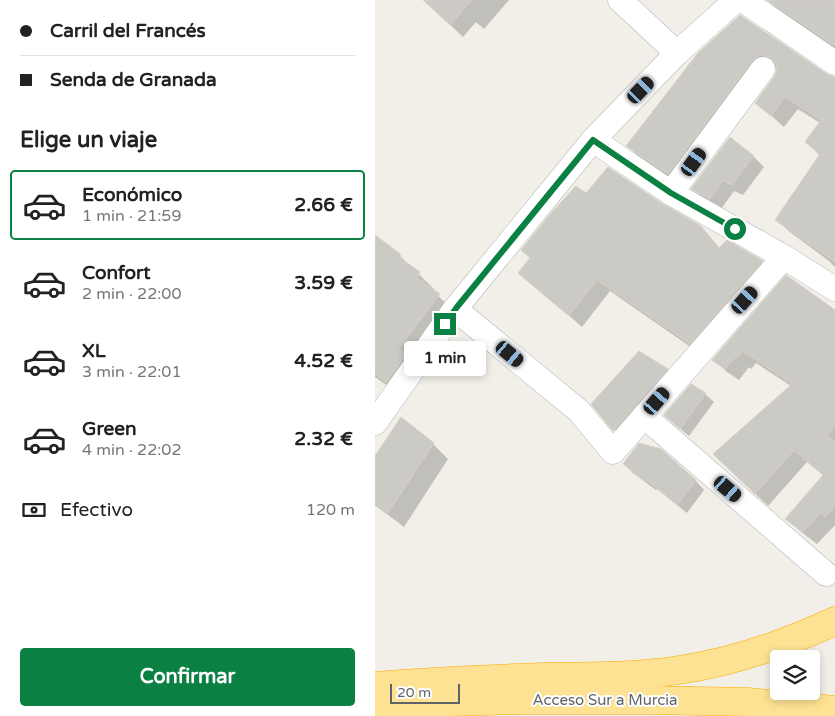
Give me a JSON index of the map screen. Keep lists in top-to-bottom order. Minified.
{"streets":{"highway":["Acceso Sur a Murcia"]},"scale_bar":"20 m","page":{"banner":["Carril del Francés","Senda de Granada"],"heading":"Elige un viaje","list":[{"name":"Económico","note":"1 min · 21:59","value":"2.66 €"},{"name":"Confort","note":"2 min · 22:00","value":"3.59 €"},{"name":"XL","note":"3 min · 22:01","value":"4.52 €"},{"name":"Green","note":"4 min · 22:02","value":"2.32 €"}],"bubble":"1 min","pay":["Efectivo","120 m"],"buttons":"Confirmar","scale":"20 m"}}
